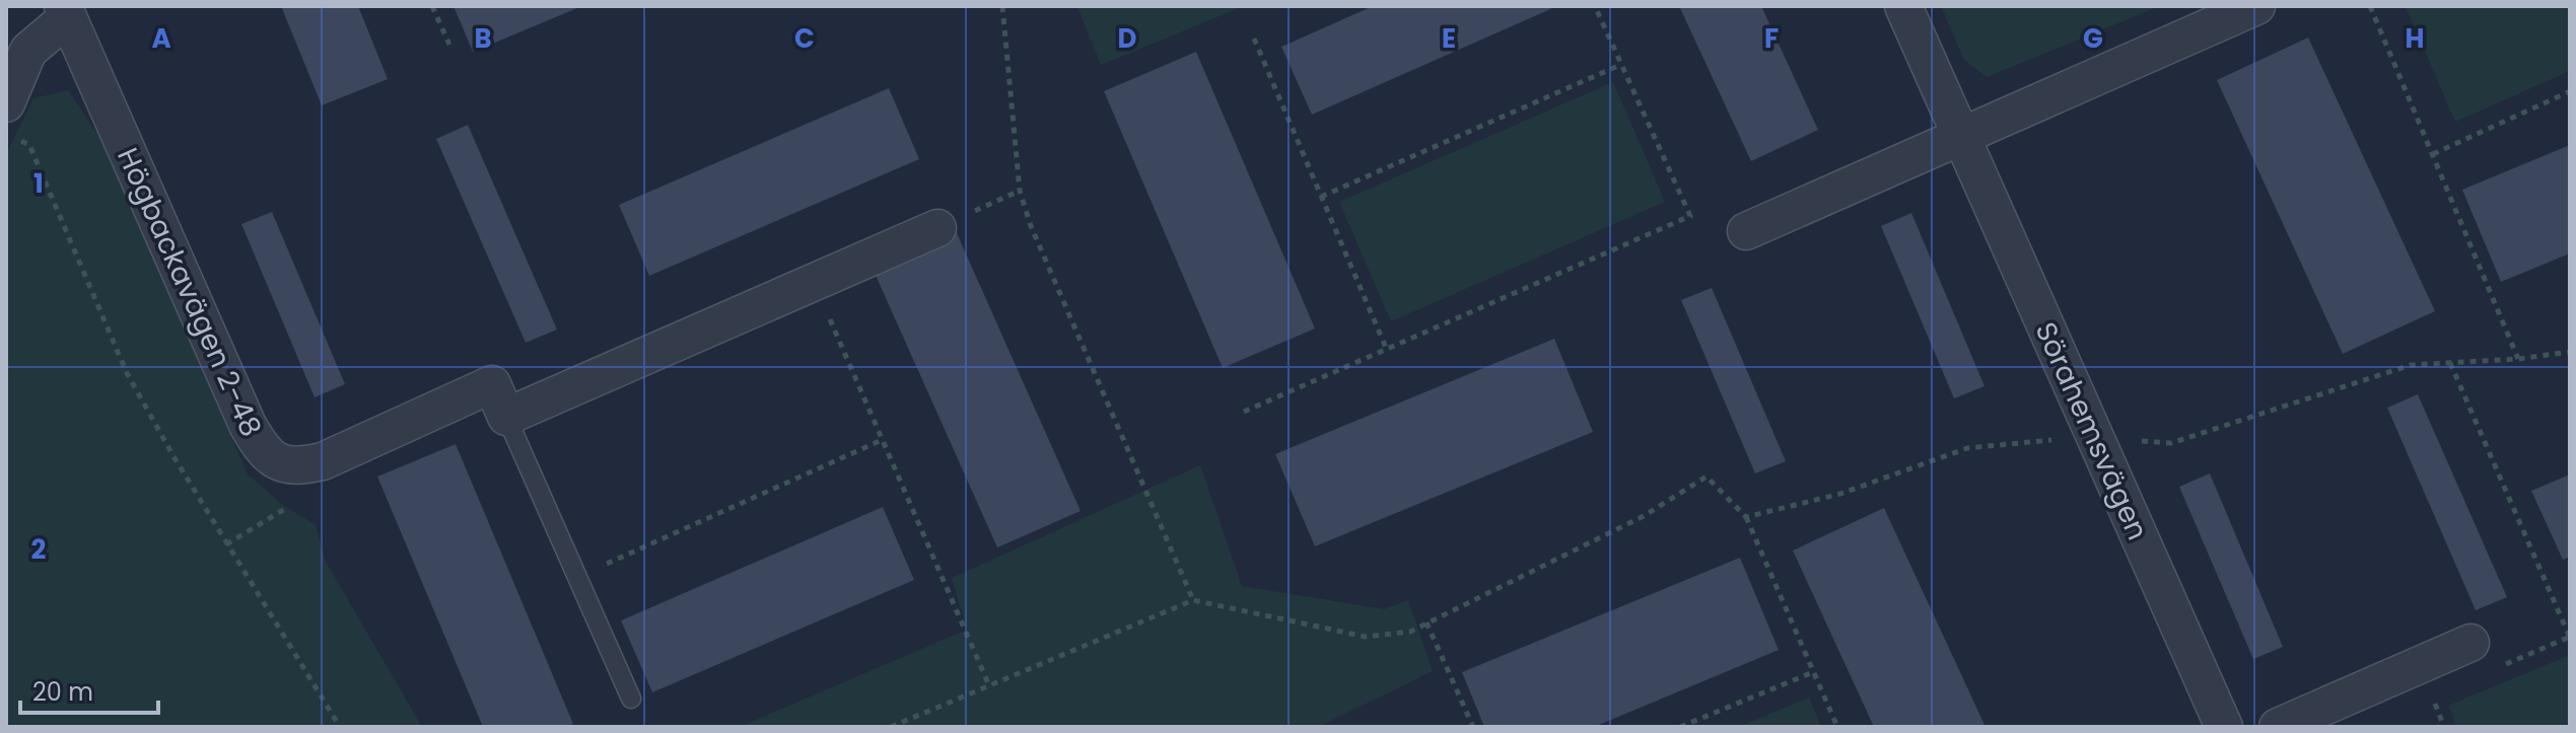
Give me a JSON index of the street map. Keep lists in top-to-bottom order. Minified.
{"streets":{"street":["Högbackavägen 2-48","Sörahemsvägen"]},"scale_bar":"20 m","grid":{"columns":["A","B","C","D","E","F","G","H"],"rows":["1","2"]}}
